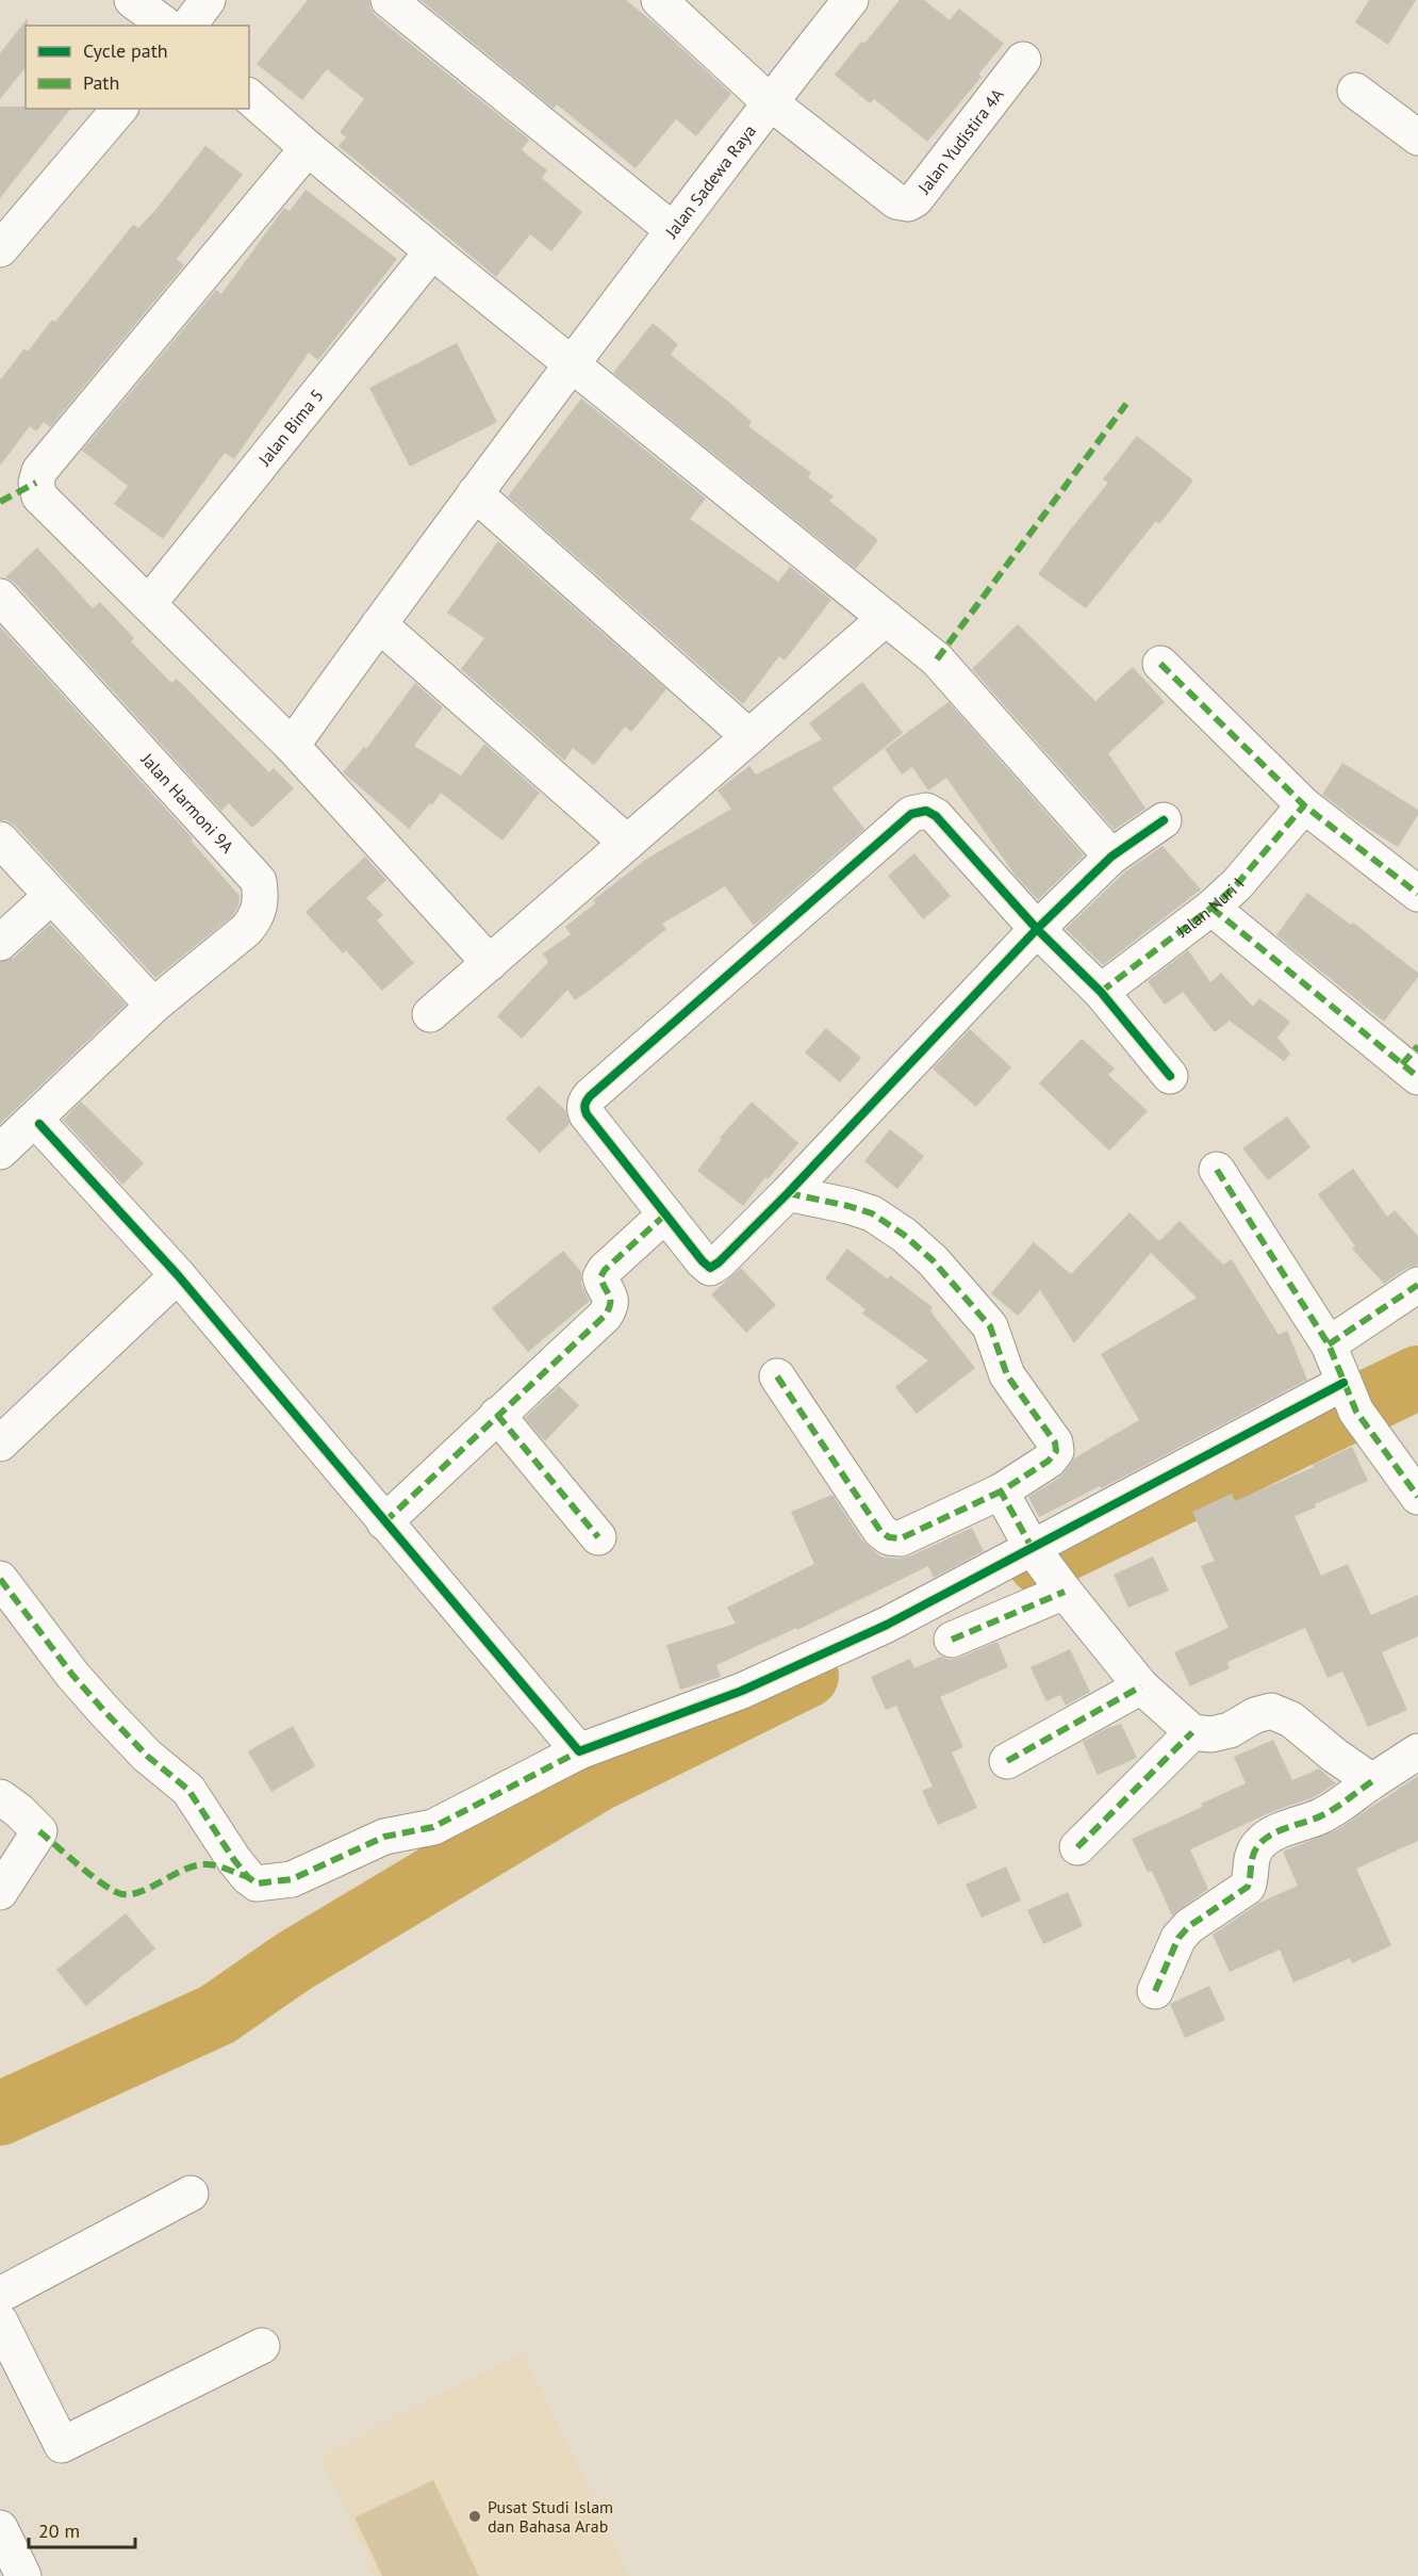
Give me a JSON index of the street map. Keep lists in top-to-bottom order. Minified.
{"streets":{"street":["Jalan Yudistira 4A","Jalan Sadewa Raya","Jalan Bima 5","Jalan Harmoni 9A","Jalan Nuri I"]},"crossings":[["Jalan Yudistira 4A","Jalan Sadewa Raya"]],"places":["Pusat Studi Islam dan Bahasa Arab"],"legend":["Cycle path","Path"],"scale_bar":"20 m"}
